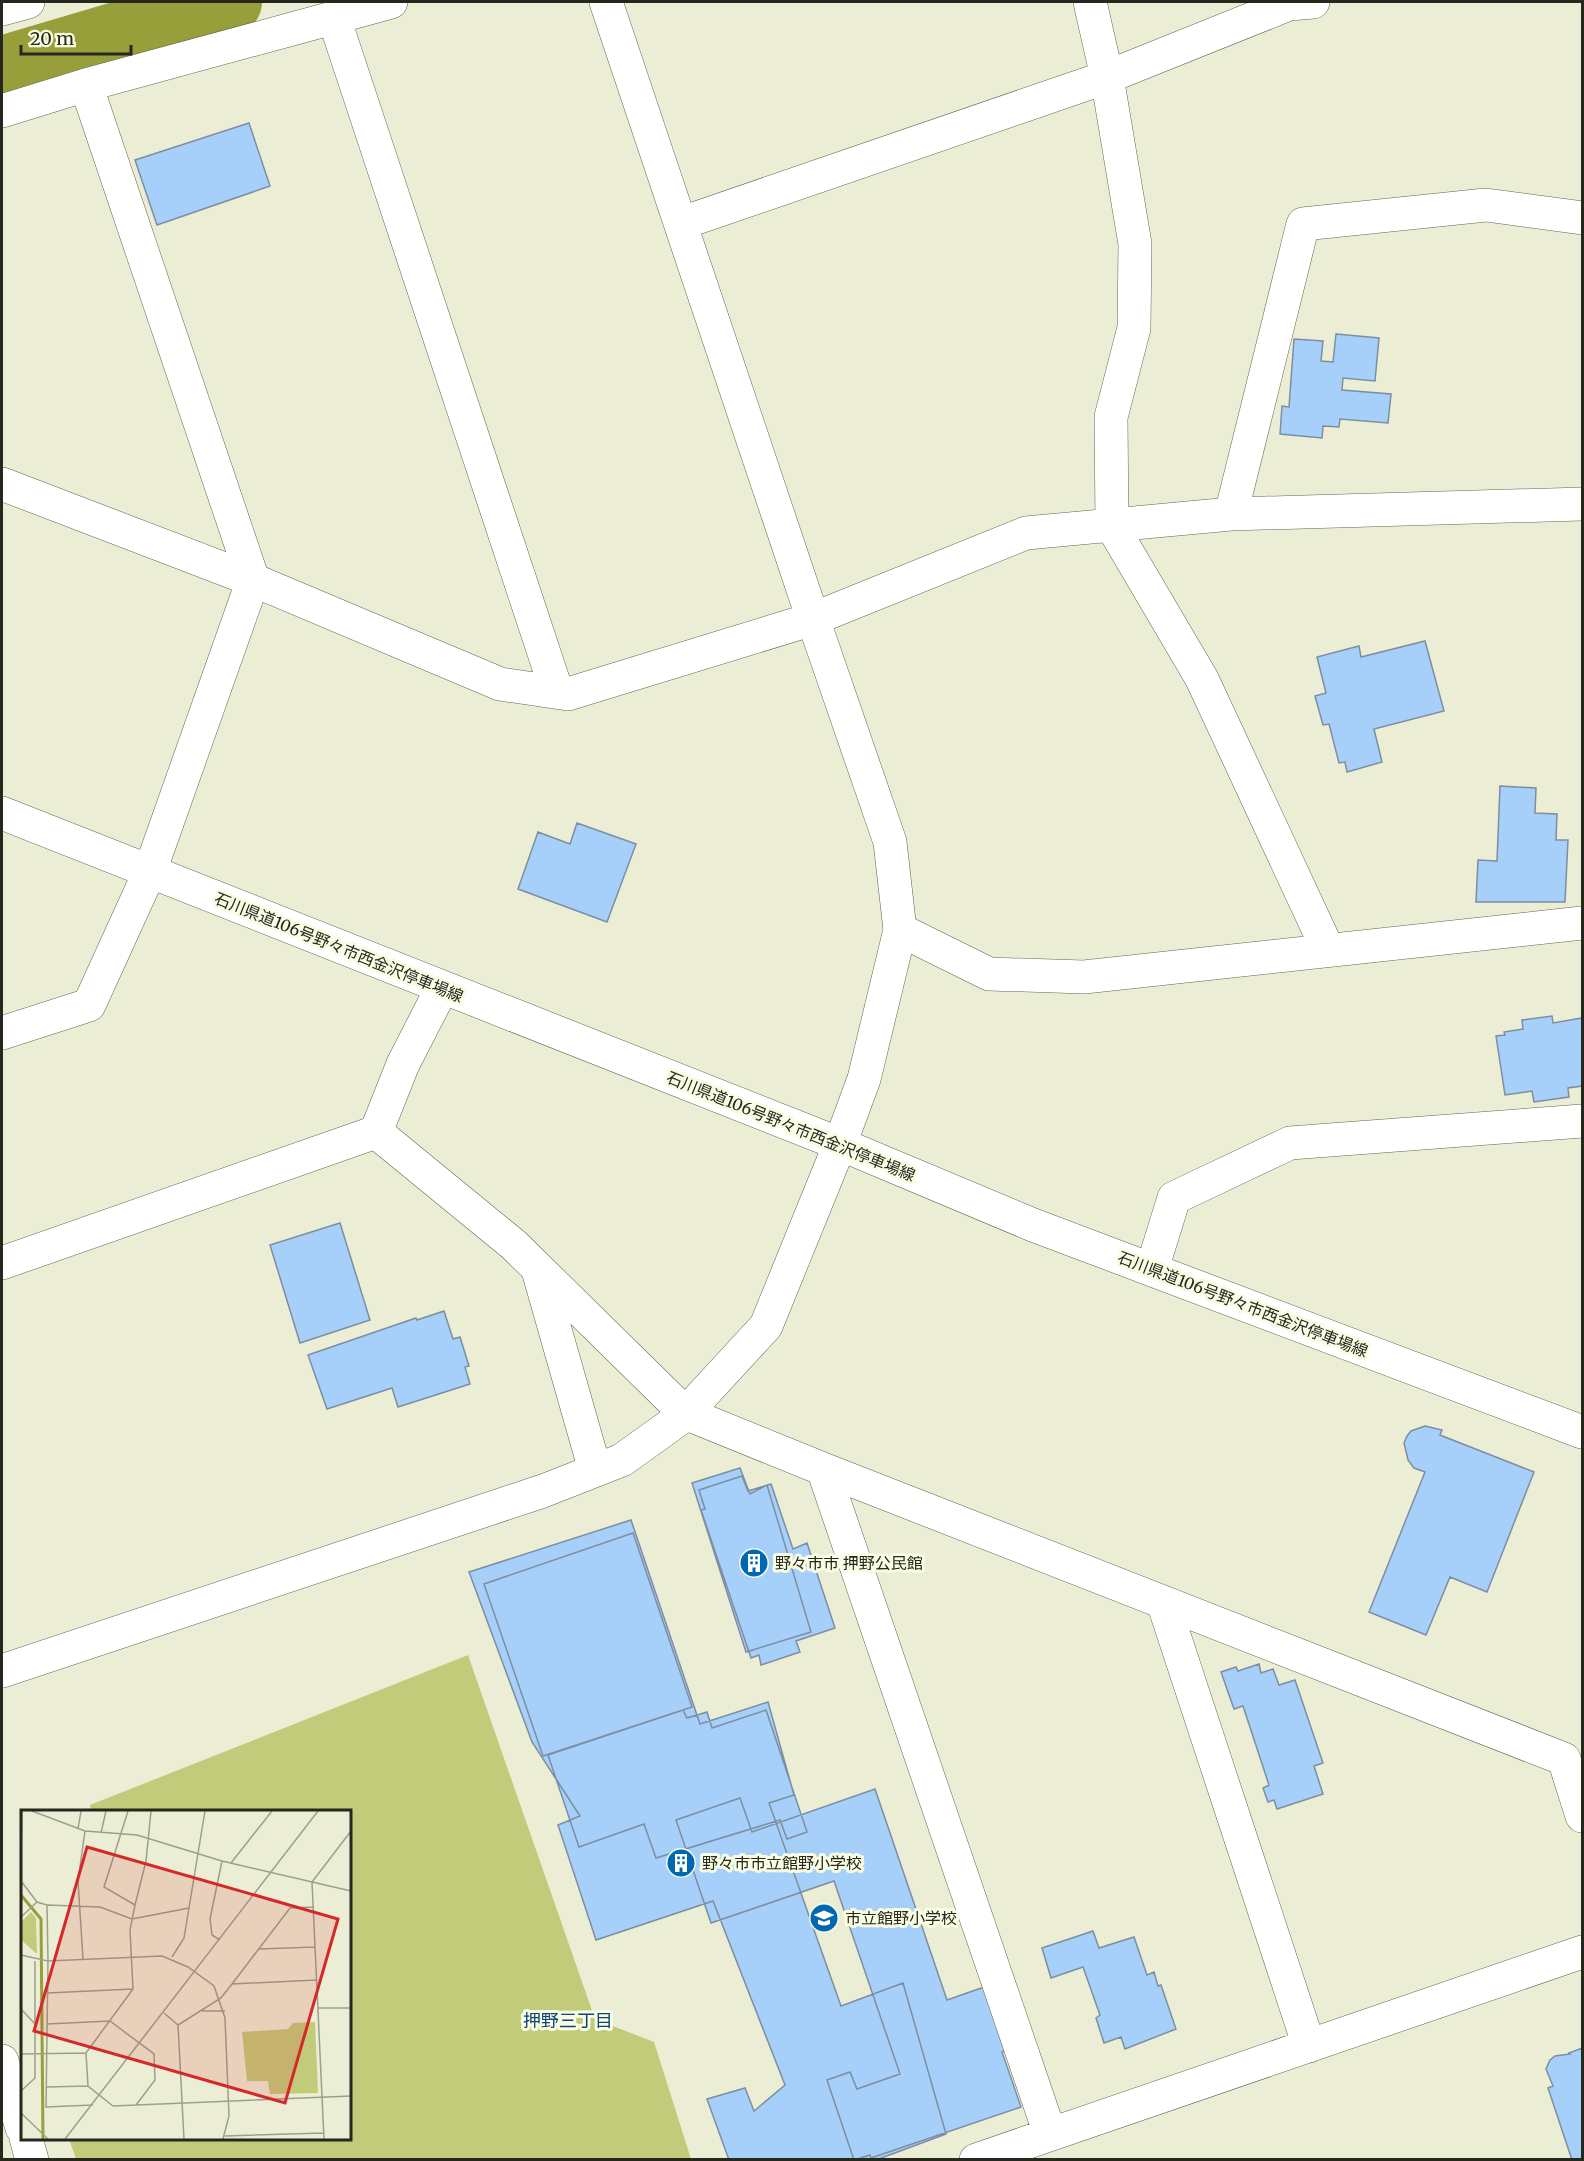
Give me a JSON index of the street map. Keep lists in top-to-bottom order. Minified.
{"streets":{"street":["石川県道106号野々市西金沢停車場線"]},"districts":["押野三丁目"],"places":{"building":["野々市市 押野公民館","野々市市立館野小学校"],"school or university":["市立館野小学校"]},"scale_bar":"20 m"}
